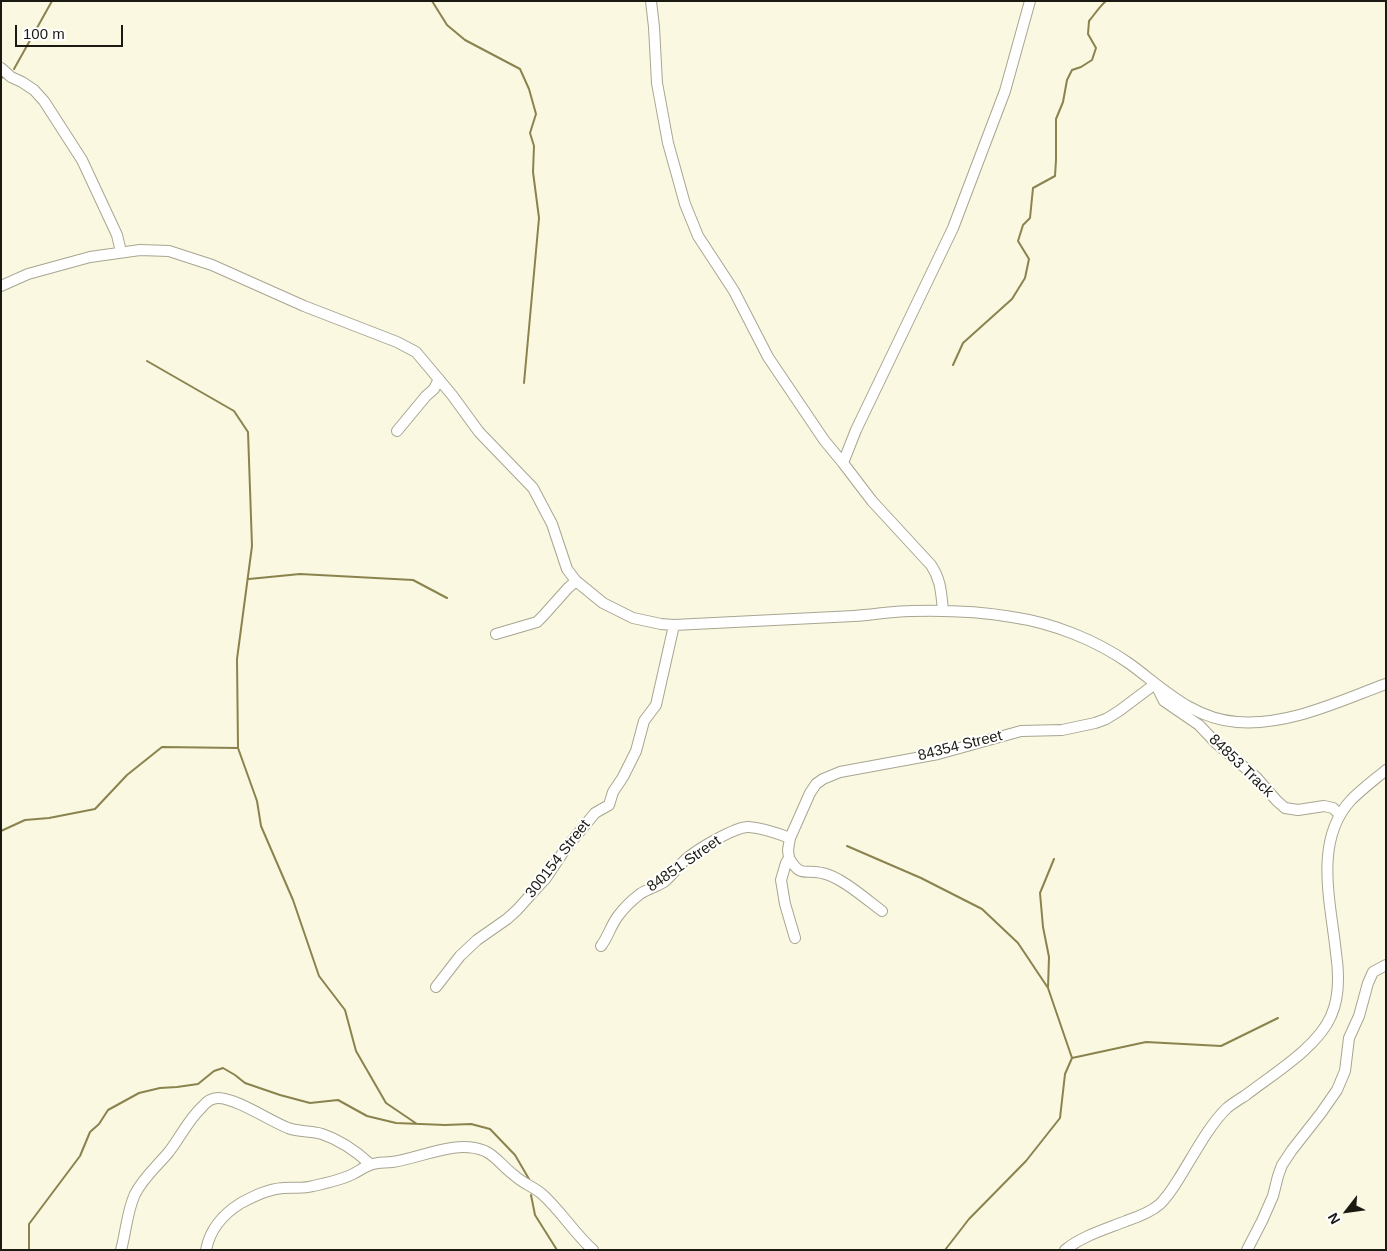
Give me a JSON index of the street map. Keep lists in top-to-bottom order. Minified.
{"streets":{"street":["84354 Street","84853 Track","300154 Street","84851 Street"]},"crossings":[["84354 Street","84853 Track"],["84354 Street","84851 Street"]],"scale_bar":"100 m","north":"bottom left"}
